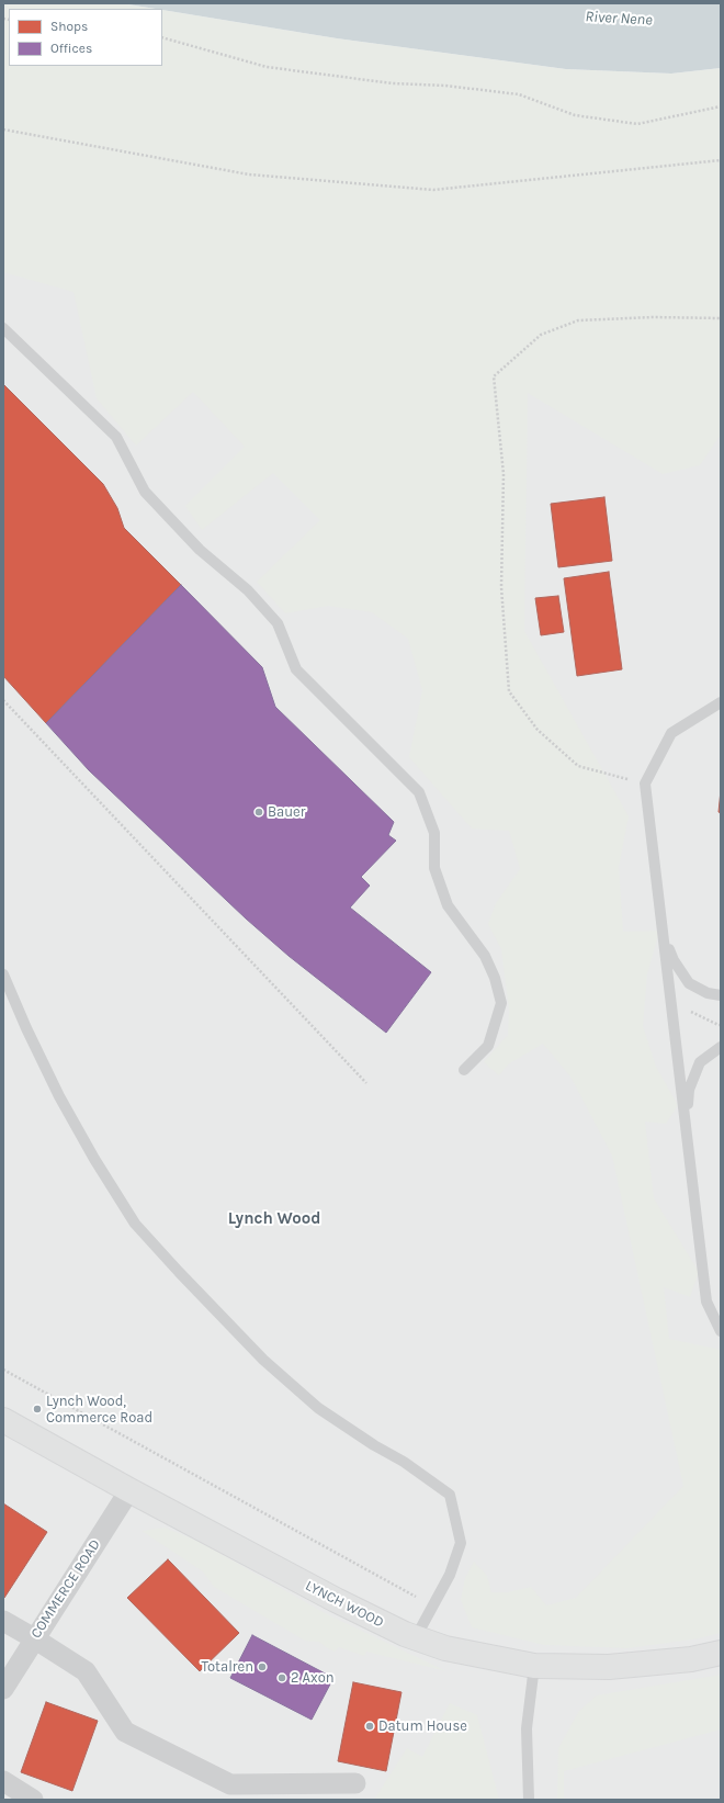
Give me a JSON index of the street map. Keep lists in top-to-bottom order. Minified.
{"streets":{"street":["COMMERCE ROAD","LYNCH WOOD"]},"crossings":[["COMMERCE ROAD","LYNCH WOOD"]],"districts":["Lynch Wood"],"water":["River Nene"],"places":["Bauer","Lynch Wood, Commerce Road","Totalren","2 Axon","Datum House"],"legend":["Shops","Offices"]}
